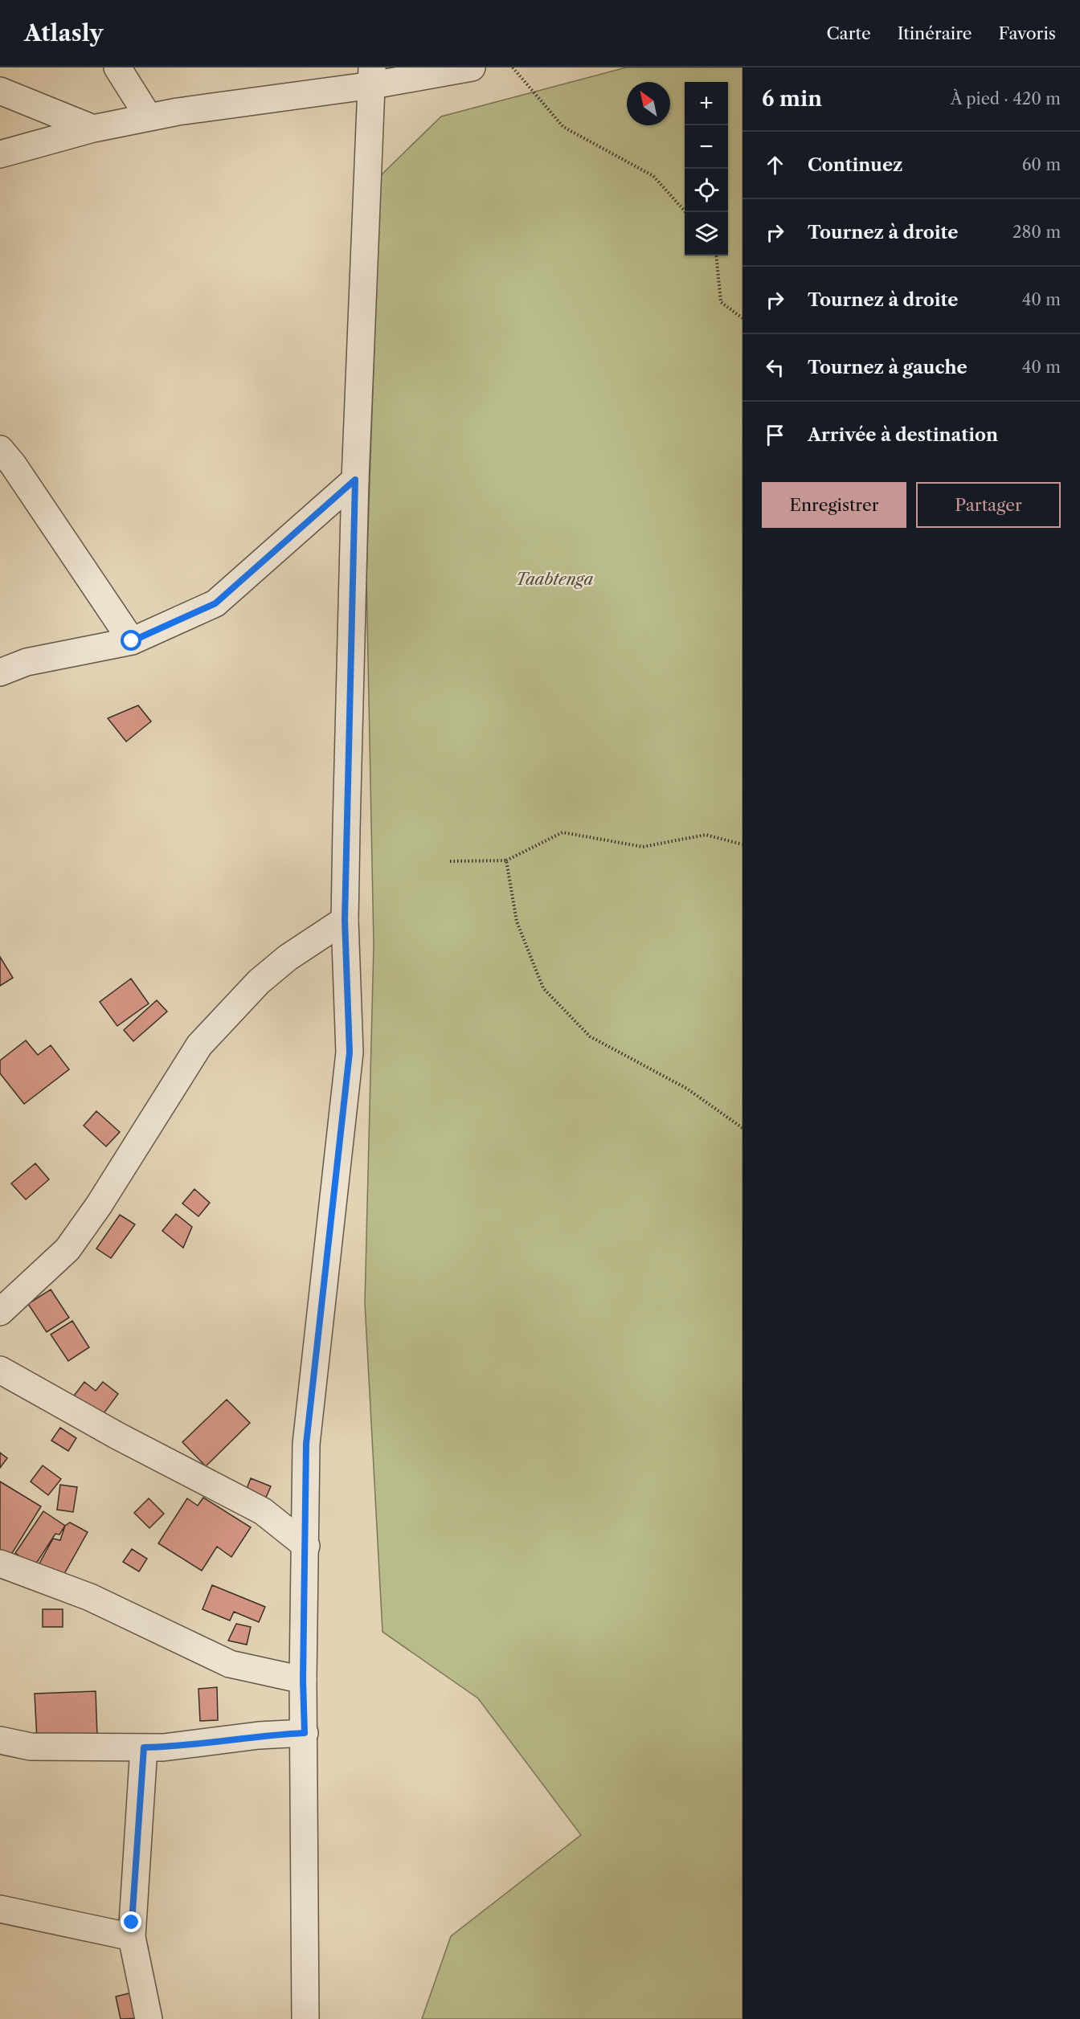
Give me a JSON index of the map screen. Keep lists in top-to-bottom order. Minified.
{"parks":["Taabtenga"],"north":"top left","page":{"header":"Atlasly","nav":["Carte","Itinéraire","Favoris"],"heading":["6 min","À pied · 420 m"],"map_buttons":["+","−"],"list":[["Continuez","60 m"],["Tournez à droite","280 m"],["Tournez à droite","40 m"],["Tournez à gauche","40 m"],"Arrivée à destination"],"buttons":["Enregistrer","Partager"]}}
